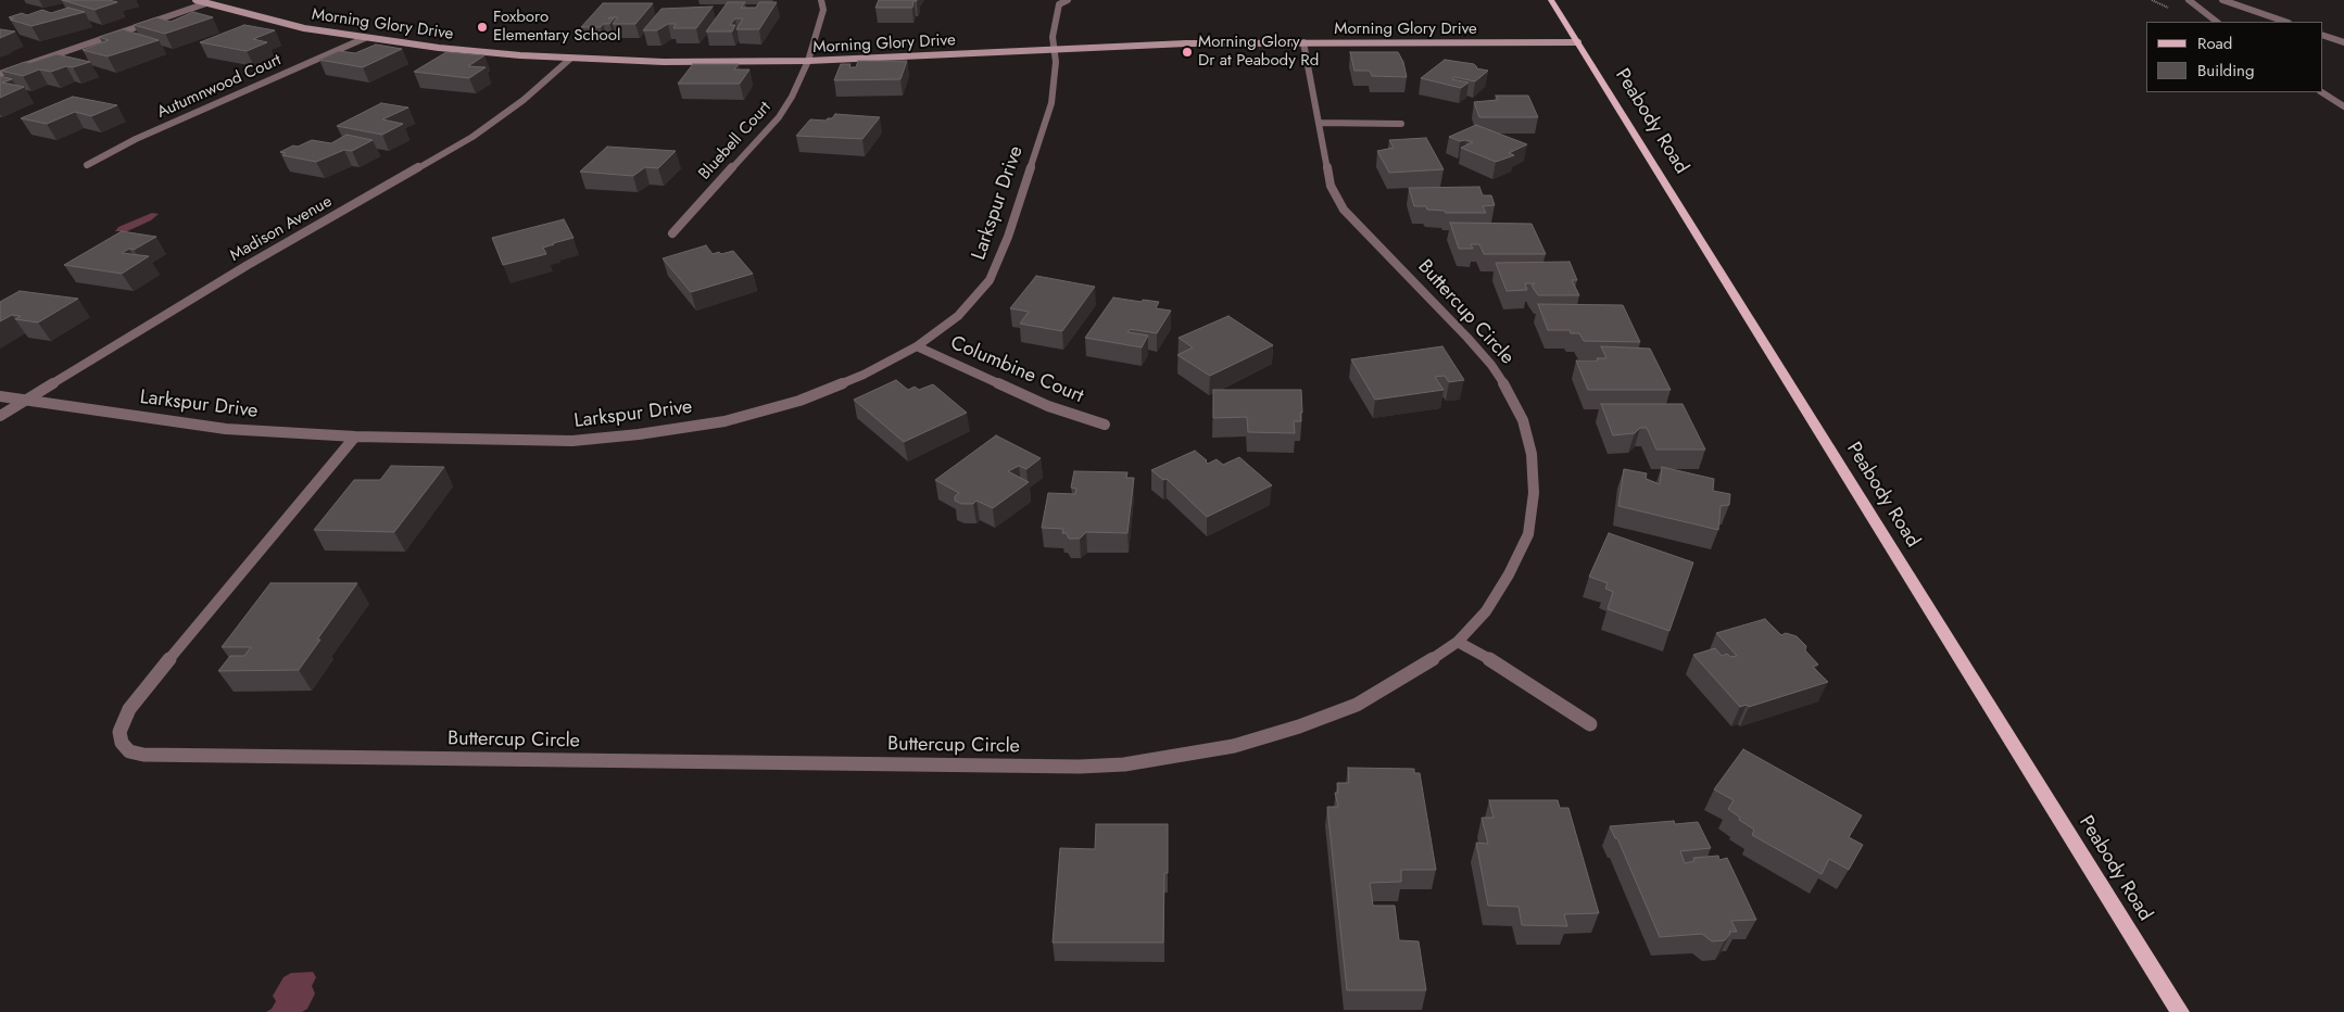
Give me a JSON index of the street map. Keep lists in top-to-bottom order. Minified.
{"streets":{"main road":["Peabody Road"],"street":["Morning Glory Drive","Autumnwood Court","Bluebell Court","Larkspur Drive","Madison Avenue","Buttercup Circle","Columbine Court"]},"crossings":[["Morning Glory Drive","Autumnwood Court"],["Morning Glory Drive","Peabody Road"],["Morning Glory Drive","Bluebell Court"],["Morning Glory Drive","Larkspur Drive"],["Morning Glory Drive","Madison Avenue"],["Morning Glory Drive","Buttercup Circle"],["Larkspur Drive","Madison Avenue"],["Larkspur Drive","Buttercup Circle"],["Larkspur Drive","Columbine Court"]],"places":["Foxboro Elementary School","Morning Glory Dr at Peabody Rd"],"legend":["Road","Building"]}
